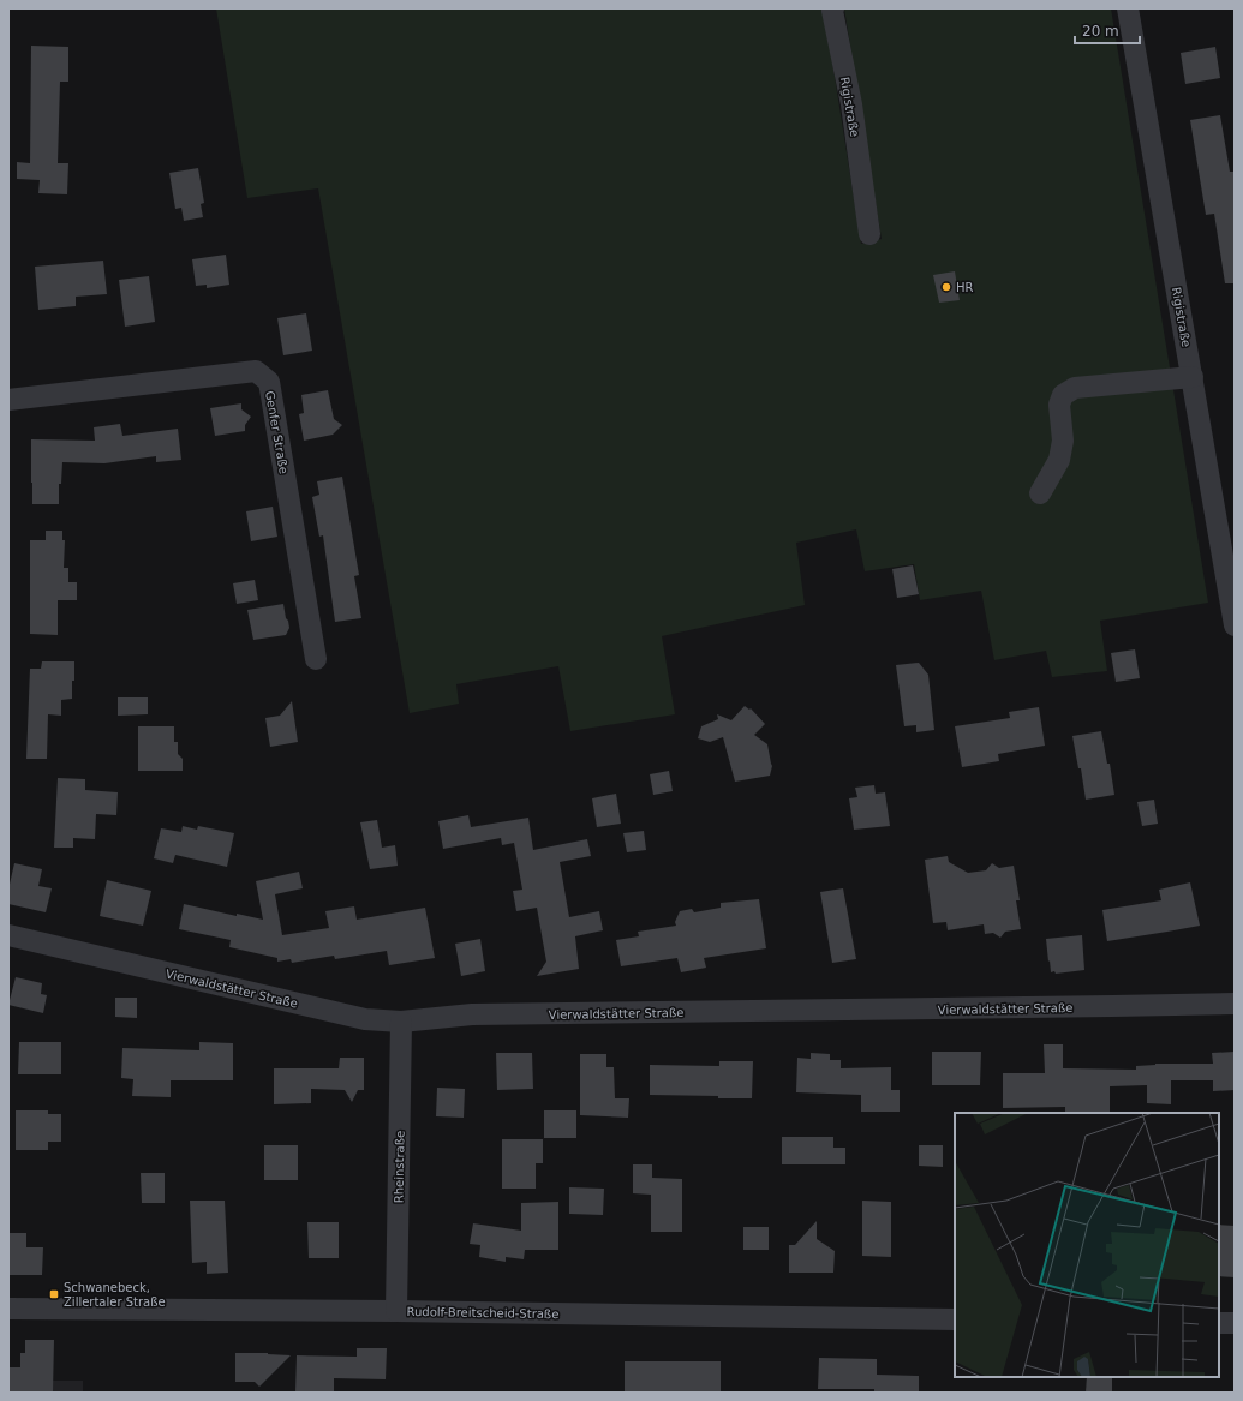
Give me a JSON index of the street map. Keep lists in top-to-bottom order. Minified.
{"streets":{"street":["Rigistraße","Genfer Straße","Vierwaldstätter Straße","Rheinstraße","Rudolf-Breitscheid-Straße"]},"crossings":[["Vierwaldstätter Straße","Rheinstraße"],["Rheinstraße","Rudolf-Breitscheid-Straße"]],"places":{"other":["HR"],"transit":["Schwanebeck, Zillertaler Straße"]},"scale_bar":"20 m"}
